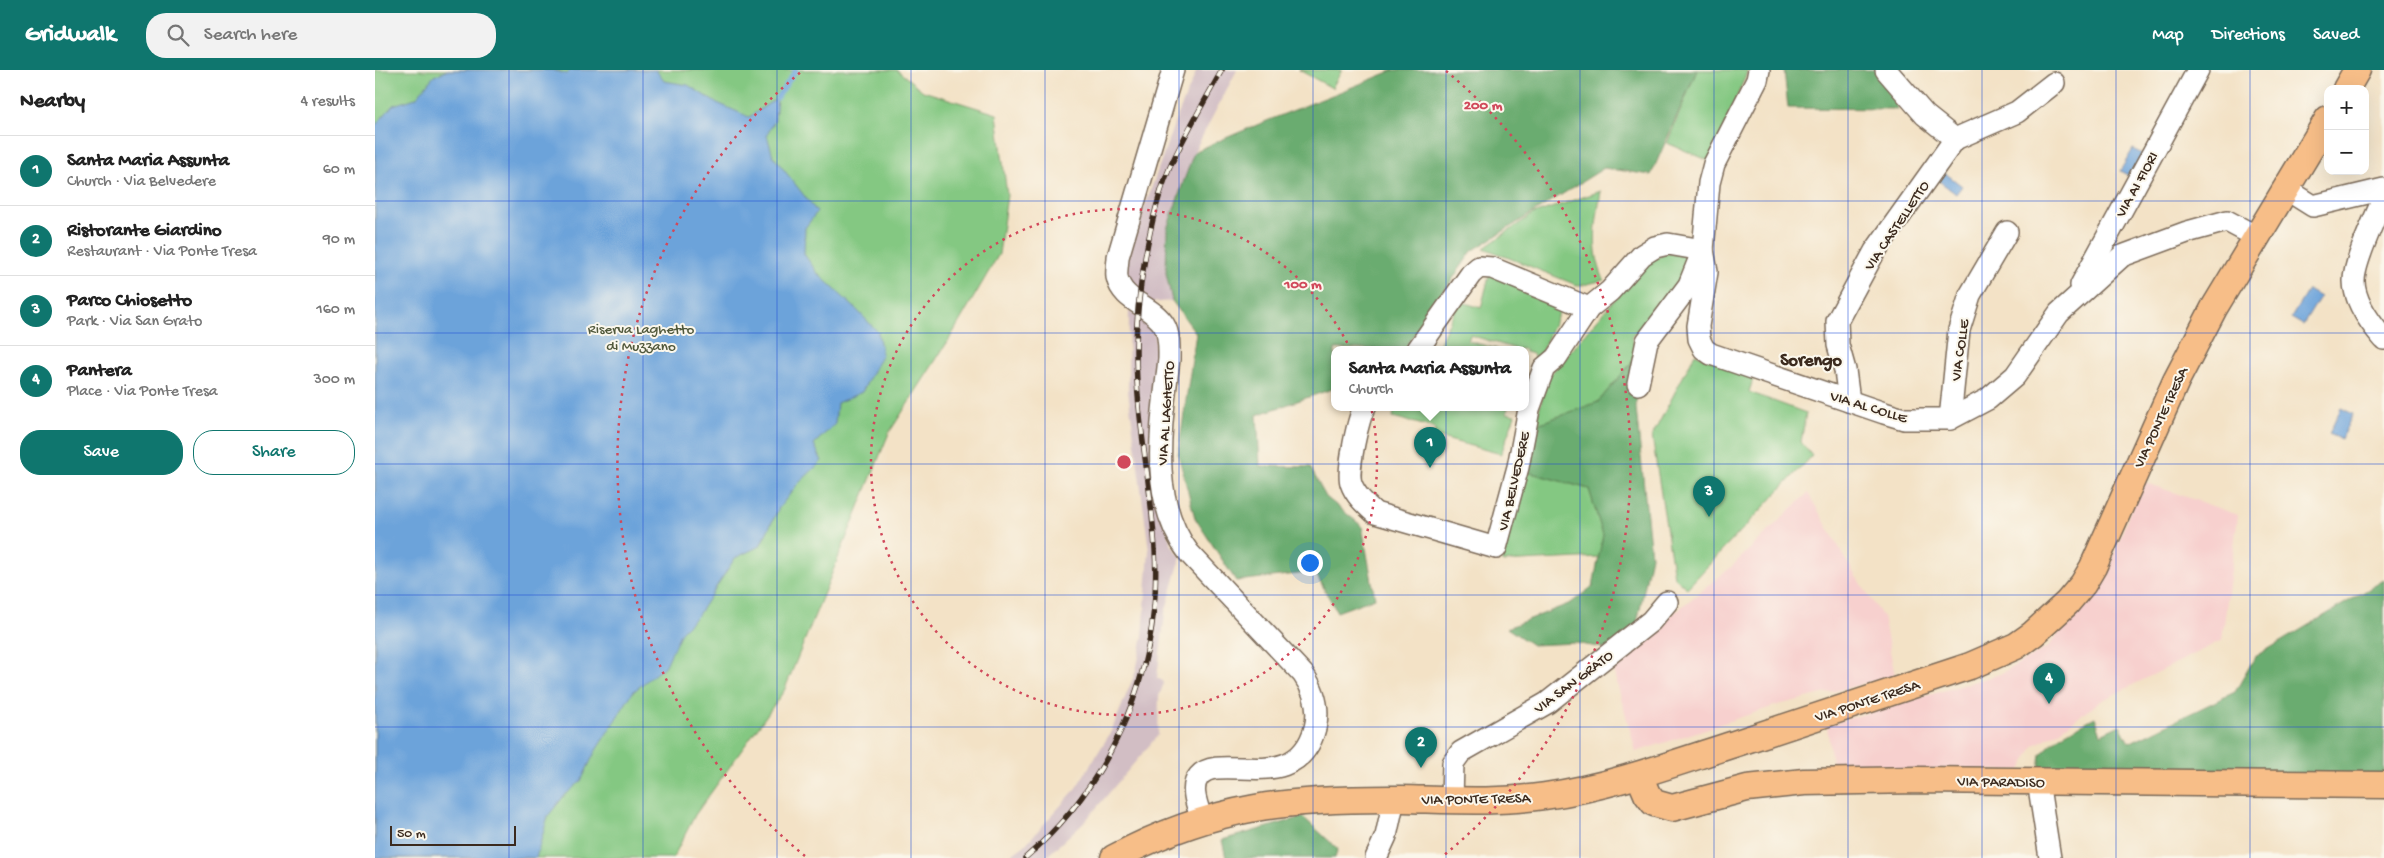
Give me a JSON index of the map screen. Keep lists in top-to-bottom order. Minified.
{"streets":{"main road":["VIA PONTE TRESA","VIA PARADISO"],"street":["VIA AI FIORI","VIA CASTELLETTO","VIA COLLE","VIA AL COLLE","VIA AL LAGHETTO","VIA BELVEDERE","VIA SAN GRATO"]},"crossings":[["VIA AI FIORI","VIA AL COLLE"],["VIA CASTELLETTO","VIA AL COLLE"],["VIA COLLE","VIA AL COLLE"],["VIA AL COLLE","VIA PONTE TRESA"],["VIA AL COLLE","VIA BELVEDERE"],["VIA AL LAGHETTO","VIA PONTE TRESA"],["VIA PONTE TRESA","VIA SAN GRATO"],["VIA PONTE TRESA","VIA PARADISO"]],"districts":["Sorengo"],"parks":["Riserva Laghetto di Muzzano"],"scale_bar":"50 m","page":{"header":"Gridwalk","search":"Search here","nav":["Map","Directions","Saved"],"heading":["Nearby","4 results"],"map_buttons":["+","−"],"list":[{"mark":"1","name":"Santa Maria Assunta","note":"Church · Via Belvedere","value":"60 m"},{"mark":"2","name":"Ristorante Giardino","note":"Restaurant · Via Ponte Tresa","value":"90 m"},{"mark":"3","name":"Parco Chiosetto","note":"Park · Via San Grato","value":"160 m"},{"mark":"4","name":"Pantera","note":"Place · Via Ponte Tresa","value":"300 m"}],"popup":["Santa Maria Assunta","Church"],"buttons":["Save","Share"],"pins":["1","3","4","2"],"scale":"50 m"},"rings":["200 m","100 m"]}
